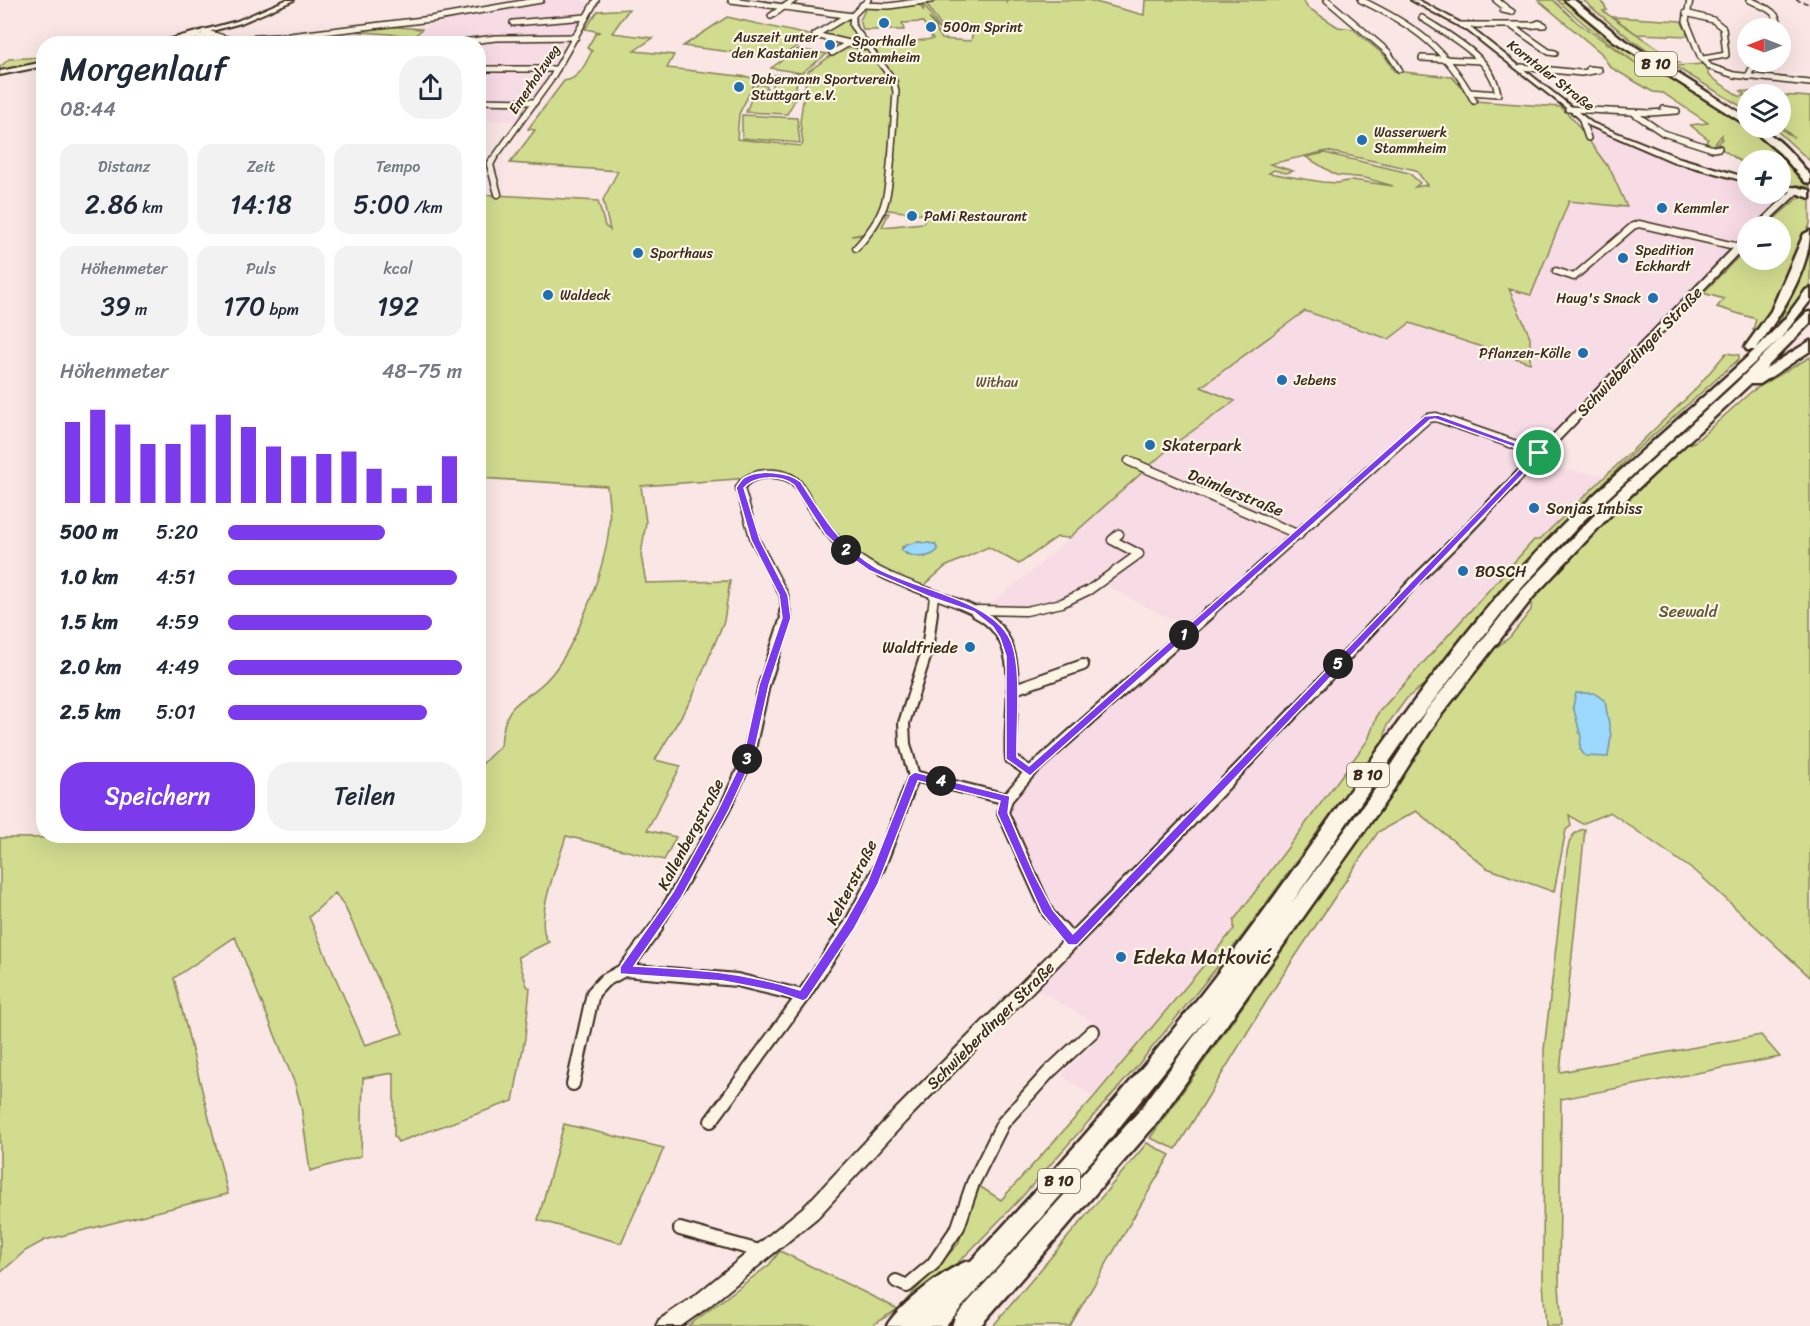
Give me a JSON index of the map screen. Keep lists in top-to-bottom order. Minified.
{"streets":{"highway":["B 10"],"street":["Korntaler Straße","Emerholzweg","Schwieberdinger Straße","Daimlerstraße","Kallenbergstraße","Kelterstraße"]},"crossings":[["Schwieberdinger Straße","Daimlerstraße"]],"parks":["Withau","Seewald"],"places":["Sporthalle Stammheim","500m Sprint","Auszeit unter den Kastanien","Dobermann Sportverein Stuttgart e.V.","Wasserwerk Stammheim","Kemmler","PaMi Restaurant","Sporthaus","Spedition Eckhardt","Waldeck","Haug's Snack","Pflanzen-Kölle","Jebens","Skaterpark","Sonjas Imbiss","BOSCH","Waldfriede","Edeka Matković"],"north":"left","page":{"map_buttons":["+","−"],"heading":["Morgenlauf","08:44"],"stats":[["Distanz","2.86 km"],["Zeit","14:18"],["Tempo","5:00 /km"],["Höhenmeter","39 m"],["Puls","170 bpm"],["kcal","192"]],"chart":["Höhenmeter","48–75 m"],"list":[{"name":"500 m","note":"5:20"},{"name":"1.0 km","note":"4:51"},{"name":"1.5 km","note":"4:59"},{"name":"2.0 km","note":"4:49"},{"name":"2.5 km","note":"5:01"}],"pins":["2","1","5","3","4"],"buttons":["Speichern","Teilen"]}}
